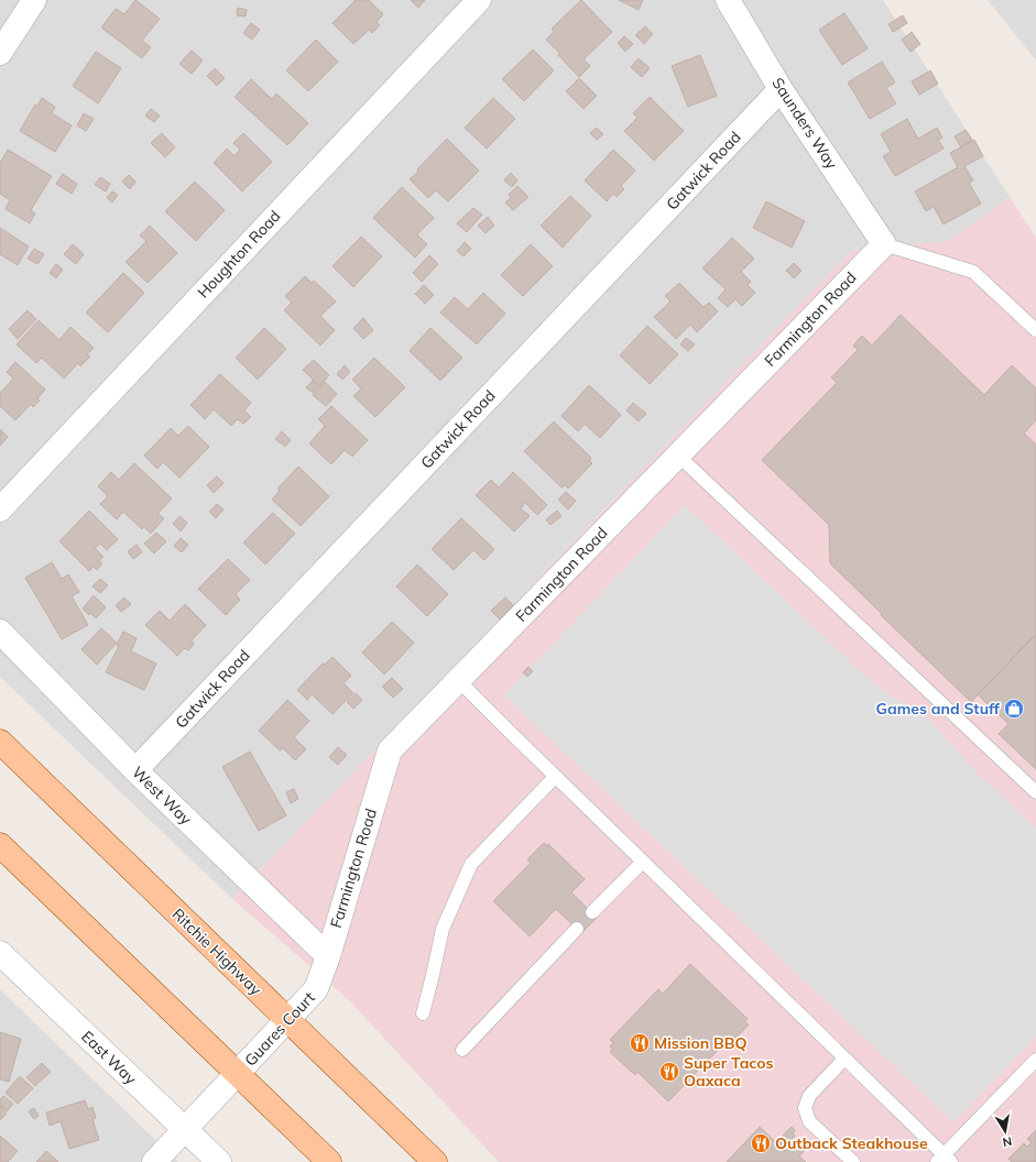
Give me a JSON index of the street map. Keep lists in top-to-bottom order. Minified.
{"streets":{"main road":["Ritchie Highway"],"street":["Saunders Way","Gatwick Road","Houghton Road","Farmington Road","West Way","Guares Court","East Way"]},"crossings":[["Saunders Way","Gatwick Road"],["Saunders Way","Farmington Road"],["Gatwick Road","West Way"],["Farmington Road","West Way"],["Farmington Road","Guares Court"],["West Way","Guares Court"],["Ritchie Highway","Guares Court"],["Guares Court","East Way"]],"places":{"shop":["Games and Stuff"],"restaurant":["Mission BBQ","Super Tacos Oaxaca","Outback Steakhouse"]},"north":"bottom"}
